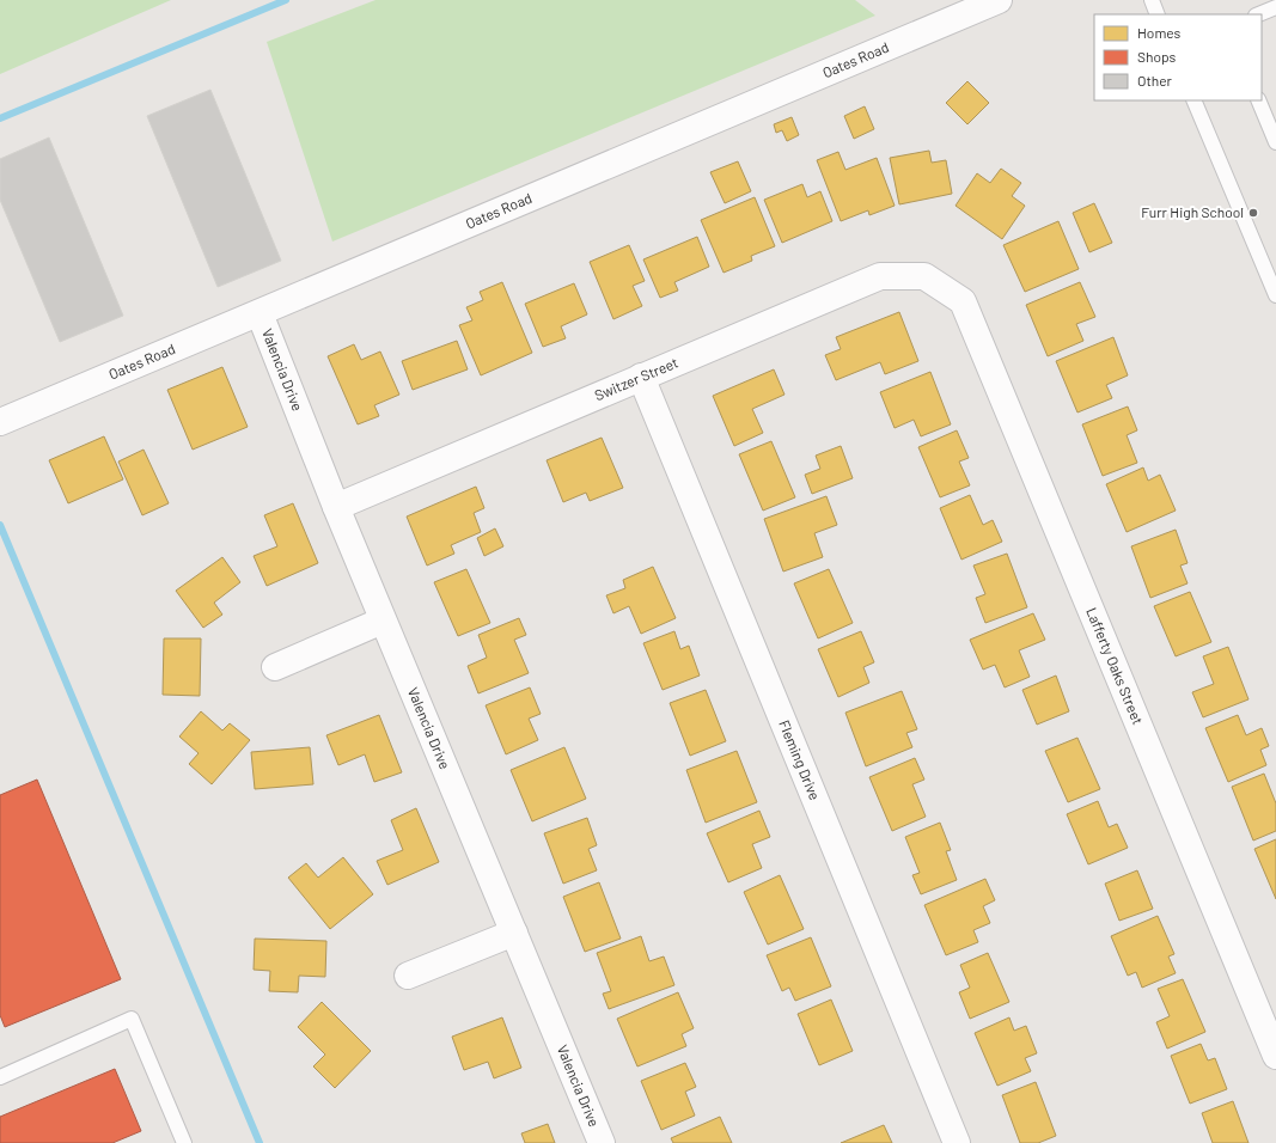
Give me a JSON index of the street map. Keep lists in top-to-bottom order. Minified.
{"streets":{"street":["Oates Road","Valencia Drive","Switzer Street","Lafferty Oaks Street","Fleming Drive"]},"crossings":[["Oates Road","Valencia Drive"],["Valencia Drive","Switzer Street"],["Switzer Street","Lafferty Oaks Street"],["Switzer Street","Fleming Drive"]],"places":["Furr High School"],"legend":["Homes","Shops","Other"]}
